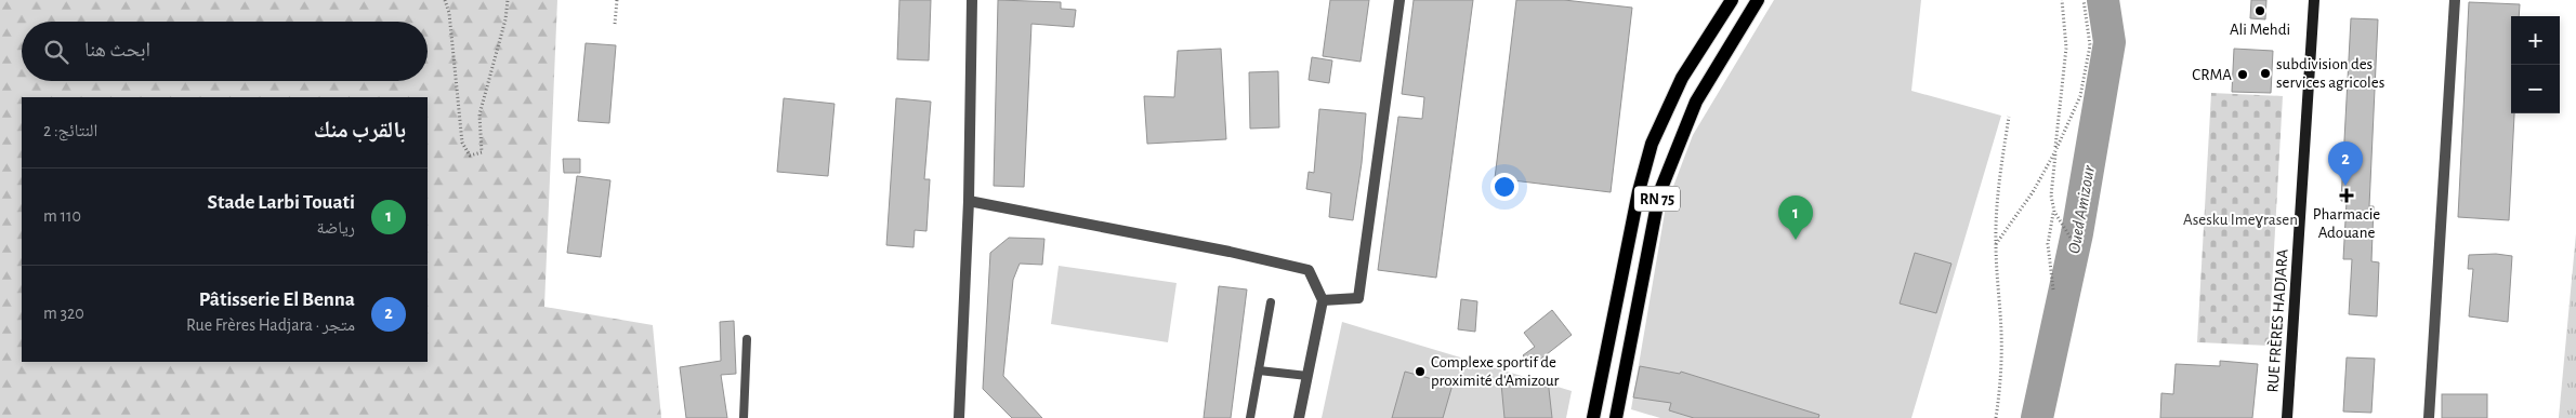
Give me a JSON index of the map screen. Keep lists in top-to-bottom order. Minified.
{"streets":{"main road":["RN 75","RUE FRÈRES HADJARA"]},"water":["Oued Amizour"],"parks":["Asesku Imeɣrasen"],"places":{"other":["Ali Mehdi","subdivision des services agricoles","CRMA","Complexe sportif de proximité d'Amizour"],"health":["Pharmacie Adouane"]},"page":{"map_buttons":["+","−"],"search":"ابحث هنا","heading":["بالقرب منك","النتائج: 2"],"pins":["2","1"],"list":[{"mark":"1","name":"Stade Larbi Touati","note":"رياضة","value":"110 m"},{"mark":"2","name":"Pâtisserie El Benna","note":"متجر · Rue Frères Hadjara","value":"320 m"}]}}
